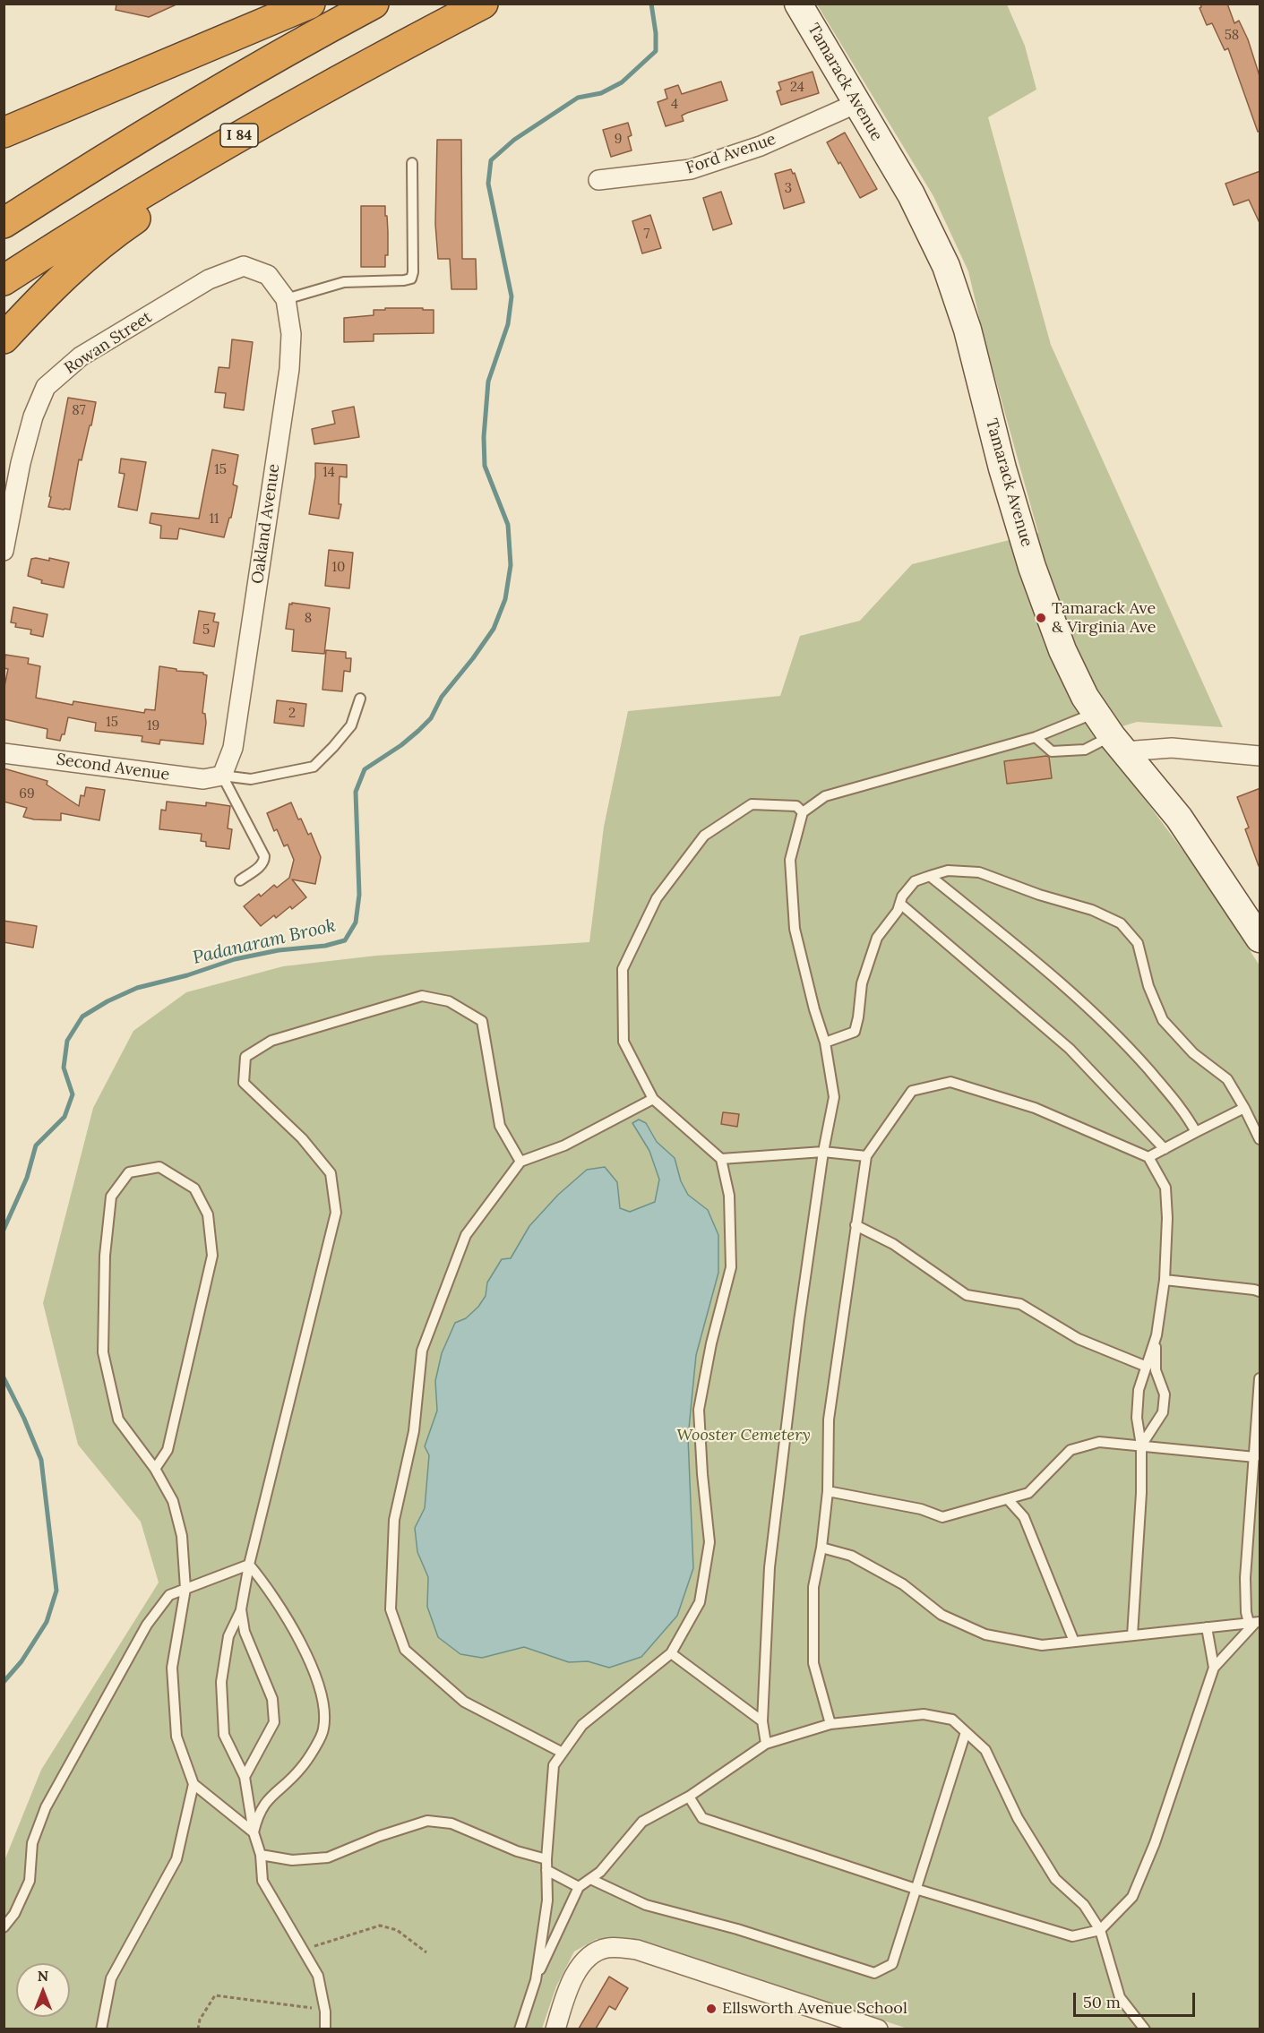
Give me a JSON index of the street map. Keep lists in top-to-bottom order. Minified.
{"streets":{"highway":["I 84"],"street":["Tamarack Avenue","Ford Avenue","Rowan Street","Oakland Avenue","Second Avenue"]},"crossings":[["Tamarack Avenue","Ford Avenue"],["Rowan Street","Oakland Avenue"],["Oakland Avenue","Second Avenue"]],"water":["Padanaram Brook"],"parks":["Wooster Cemetery"],"places":["Tamarack Ave & Virginia Ave","Ellsworth Avenue School"],"house_numbers":["58","24","4","9","3","7","87","15","14","11","10","8","5","2","15","19","69"],"scale_bar":"50 m","north":"top"}
